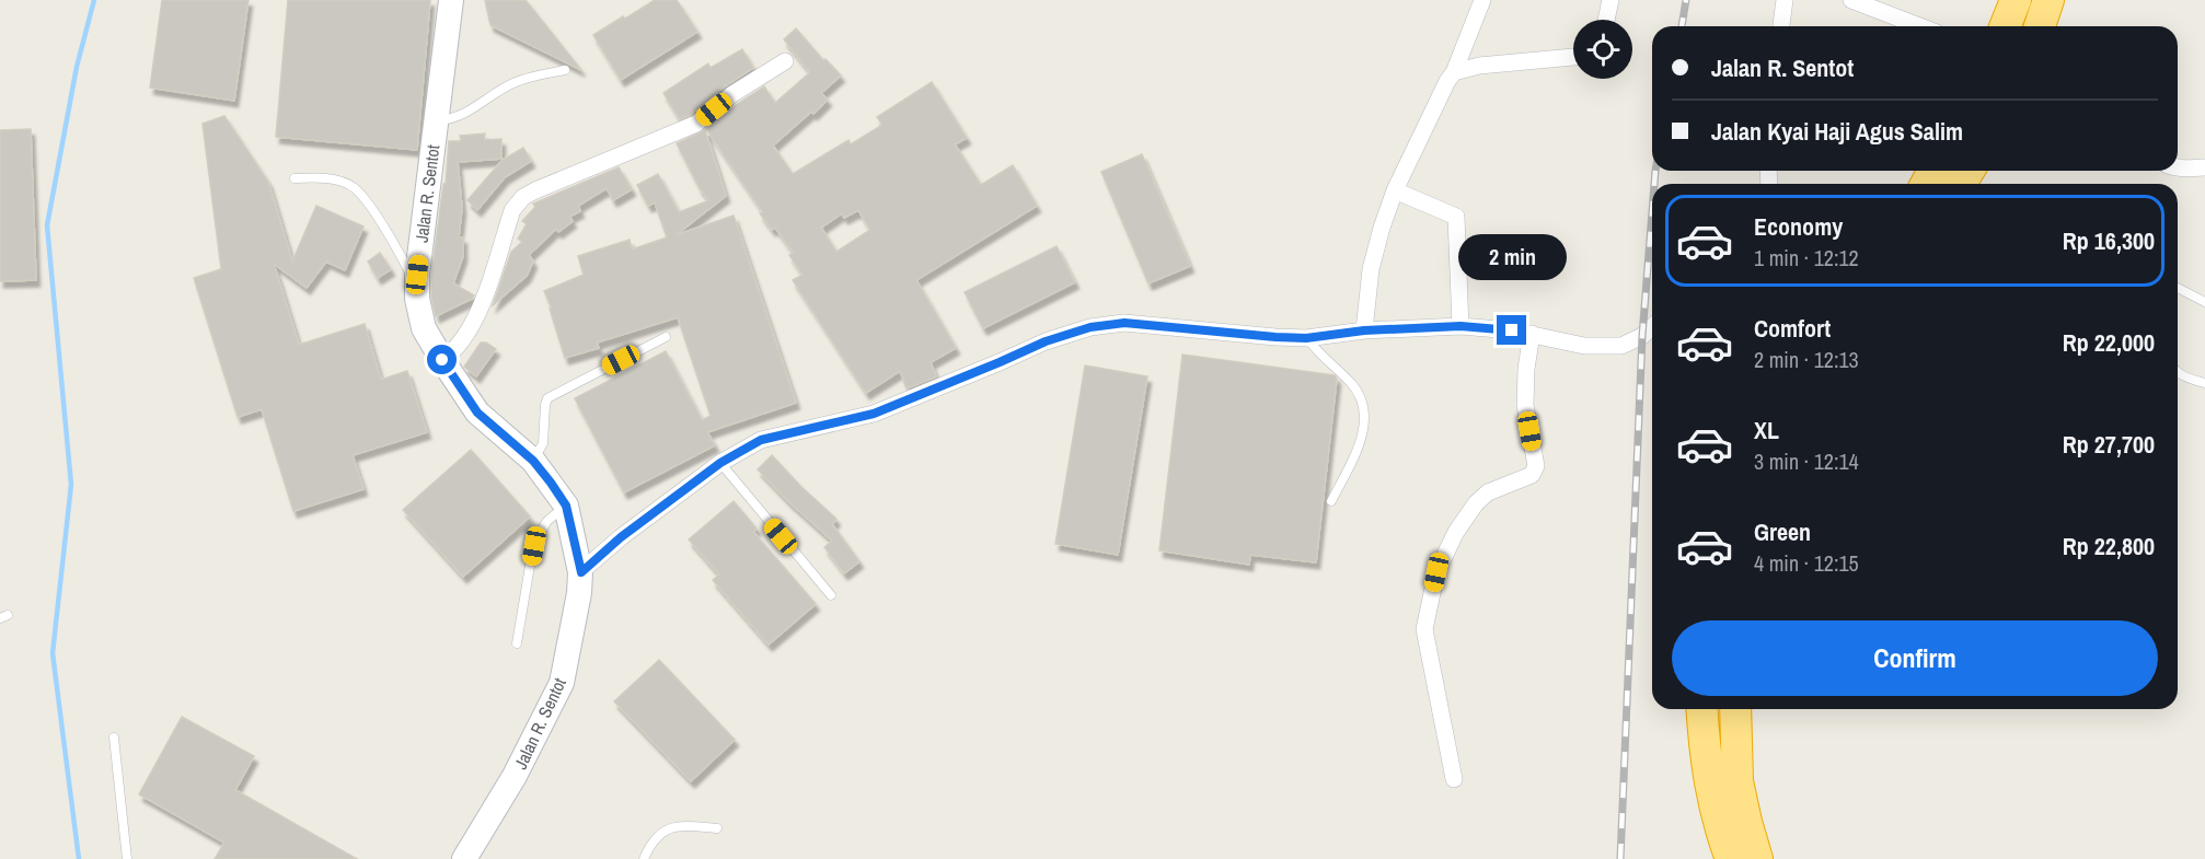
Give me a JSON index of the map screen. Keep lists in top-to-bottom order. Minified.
{"streets":{"street":["Jalan R. Sentot"]},"page":{"banner":["Jalan R. Sentot","Jalan Kyai Haji Agus Salim"],"list":[{"name":"Economy","note":"1 min · 12:12","value":"Rp 16,300"},{"name":"Comfort","note":"2 min · 12:13","value":"Rp 22,000"},{"name":"XL","note":"3 min · 12:14","value":"Rp 27,700"},{"name":"Green","note":"4 min · 12:15","value":"Rp 22,800"}],"bubble":"2 min","buttons":"Confirm"}}
